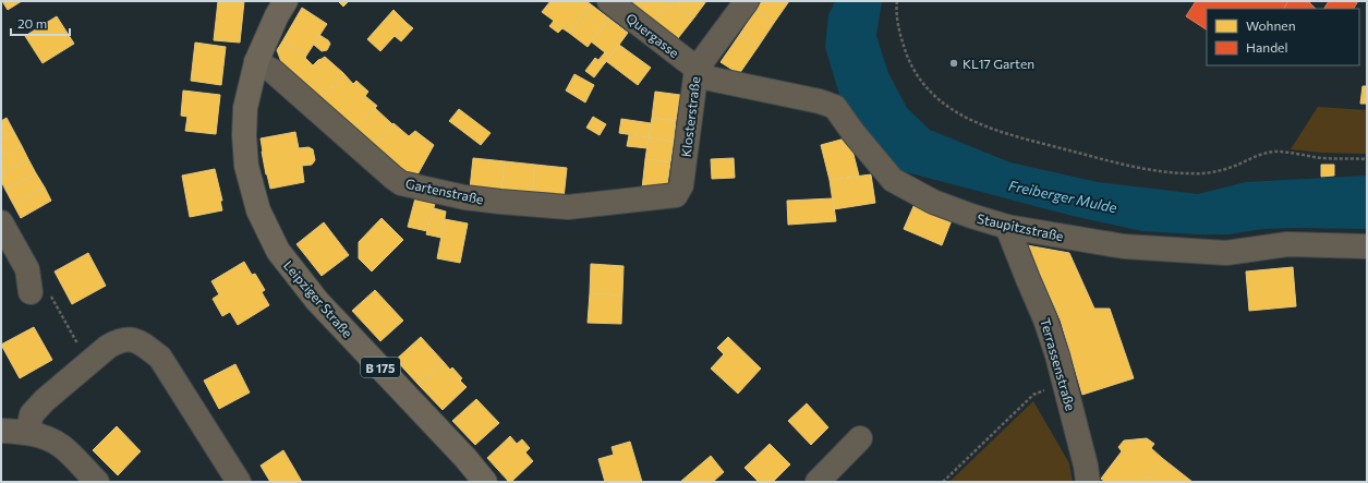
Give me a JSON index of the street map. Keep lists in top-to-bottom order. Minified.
{"streets":{"main road":["Leipziger Straße","B 175"],"street":["Quergasse","Klosterstraße","Gartenstraße","Staupitzstraße","Terrassenstraße"]},"crossings":[["Quergasse","Klosterstraße"],["Quergasse","Staupitzstraße"],["Klosterstraße","Gartenstraße"],["Klosterstraße","Staupitzstraße"],["Gartenstraße","Leipziger Straße"],["Staupitzstraße","Terrassenstraße"]],"water":["Freiberger Mulde"],"places":["KL17 Garten"],"legend":["Wohnen","Handel"],"scale_bar":"20 m"}
